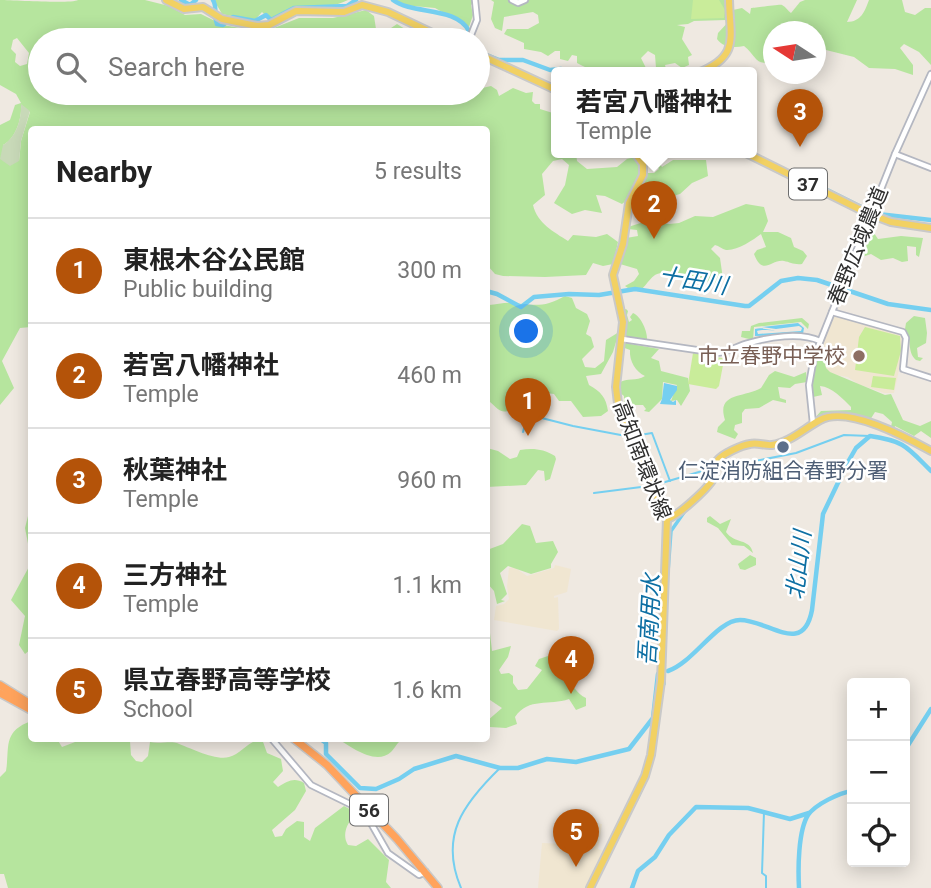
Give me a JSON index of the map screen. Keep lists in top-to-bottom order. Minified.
{"streets":{"highway":["56"],"main road":["37","高知南環状線"],"street":["春野広域農道"]},"crossings":[["37","春野広域農道"]],"water":["十田川","北山川","吾南用水"],"places":["市立春野中学校","仁淀消防組合春野分署"],"north":"left","page":{"search":"Search here","popup":["若宮八幡神社","Temple"],"pins":["3","2","1","4","5"],"heading":["Nearby","5 results"],"list":[{"mark":"1","name":"東根木谷公民館","note":"Public building","value":"300 m"},{"mark":"2","name":"若宮八幡神社","note":"Temple","value":"460 m"},{"mark":"3","name":"秋葉神社","note":"Temple","value":"960 m"},{"mark":"4","name":"三方神社","note":"Temple","value":"1.1 km"},{"mark":"5","name":"県立春野高等学校","note":"School","value":"1.6 km"}],"map_buttons":["+","−"]}}
